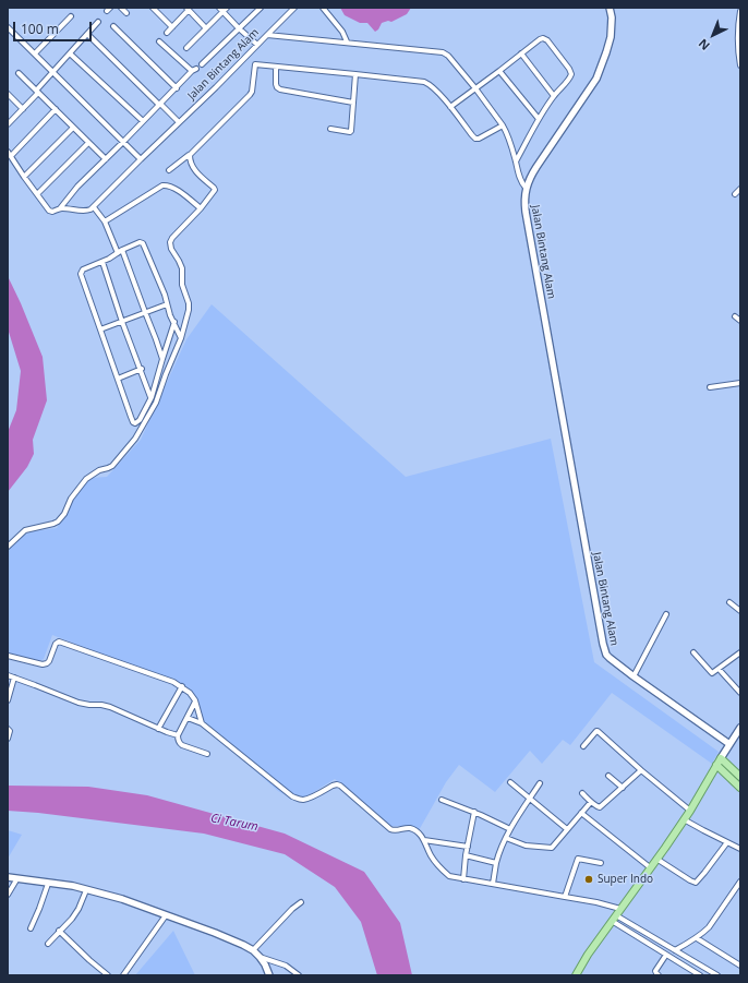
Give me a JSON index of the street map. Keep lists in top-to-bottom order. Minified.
{"streets":{"street":["Jalan Bintang Alam"]},"water":["Ci Tarum"],"places":["Super Indo"],"scale_bar":"100 m","north":"bottom left"}
